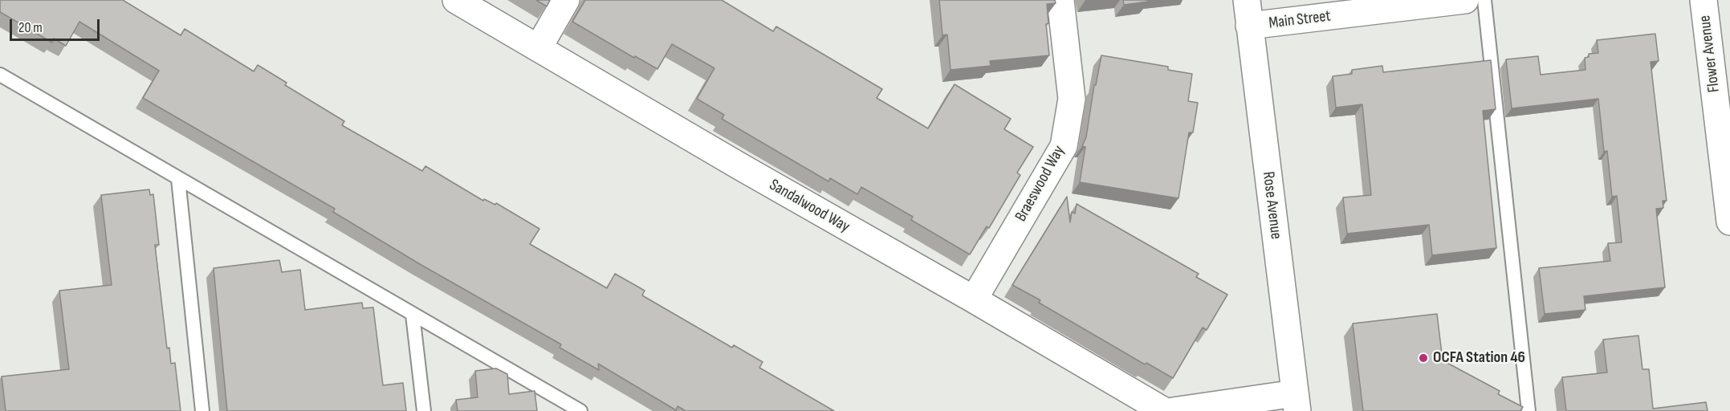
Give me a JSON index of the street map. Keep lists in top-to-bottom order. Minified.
{"streets":{"street":["Main Street","Flower Avenue","Braeswood Way","Rose Avenue","Sandalwood Way"]},"crossings":[["Main Street","Rose Avenue"],["Braeswood Way","Sandalwood Way"]],"places":["OCFA Station 46"],"scale_bar":"20 m"}
